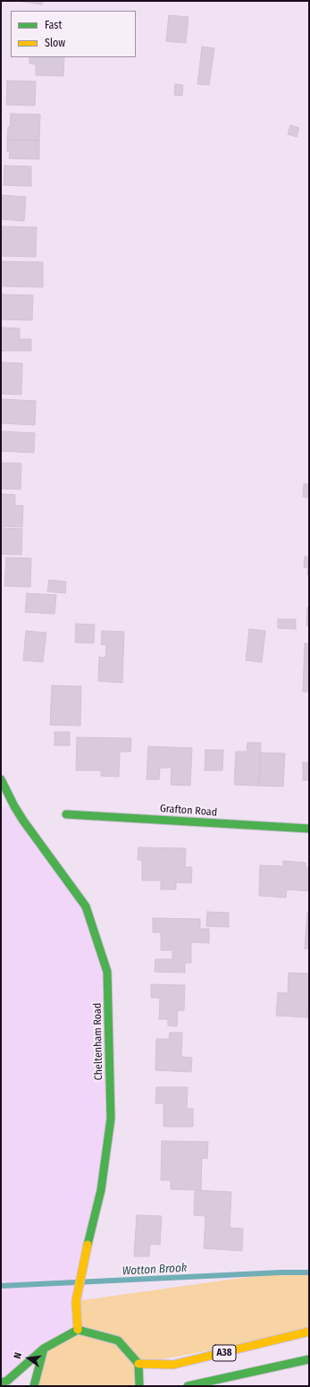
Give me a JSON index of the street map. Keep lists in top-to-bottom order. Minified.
{"streets":{"main road":["Grafton Road","Cheltenham Road","A38"]},"water":["Wotton Brook"],"legend":["Fast","Slow"],"north":"left"}
